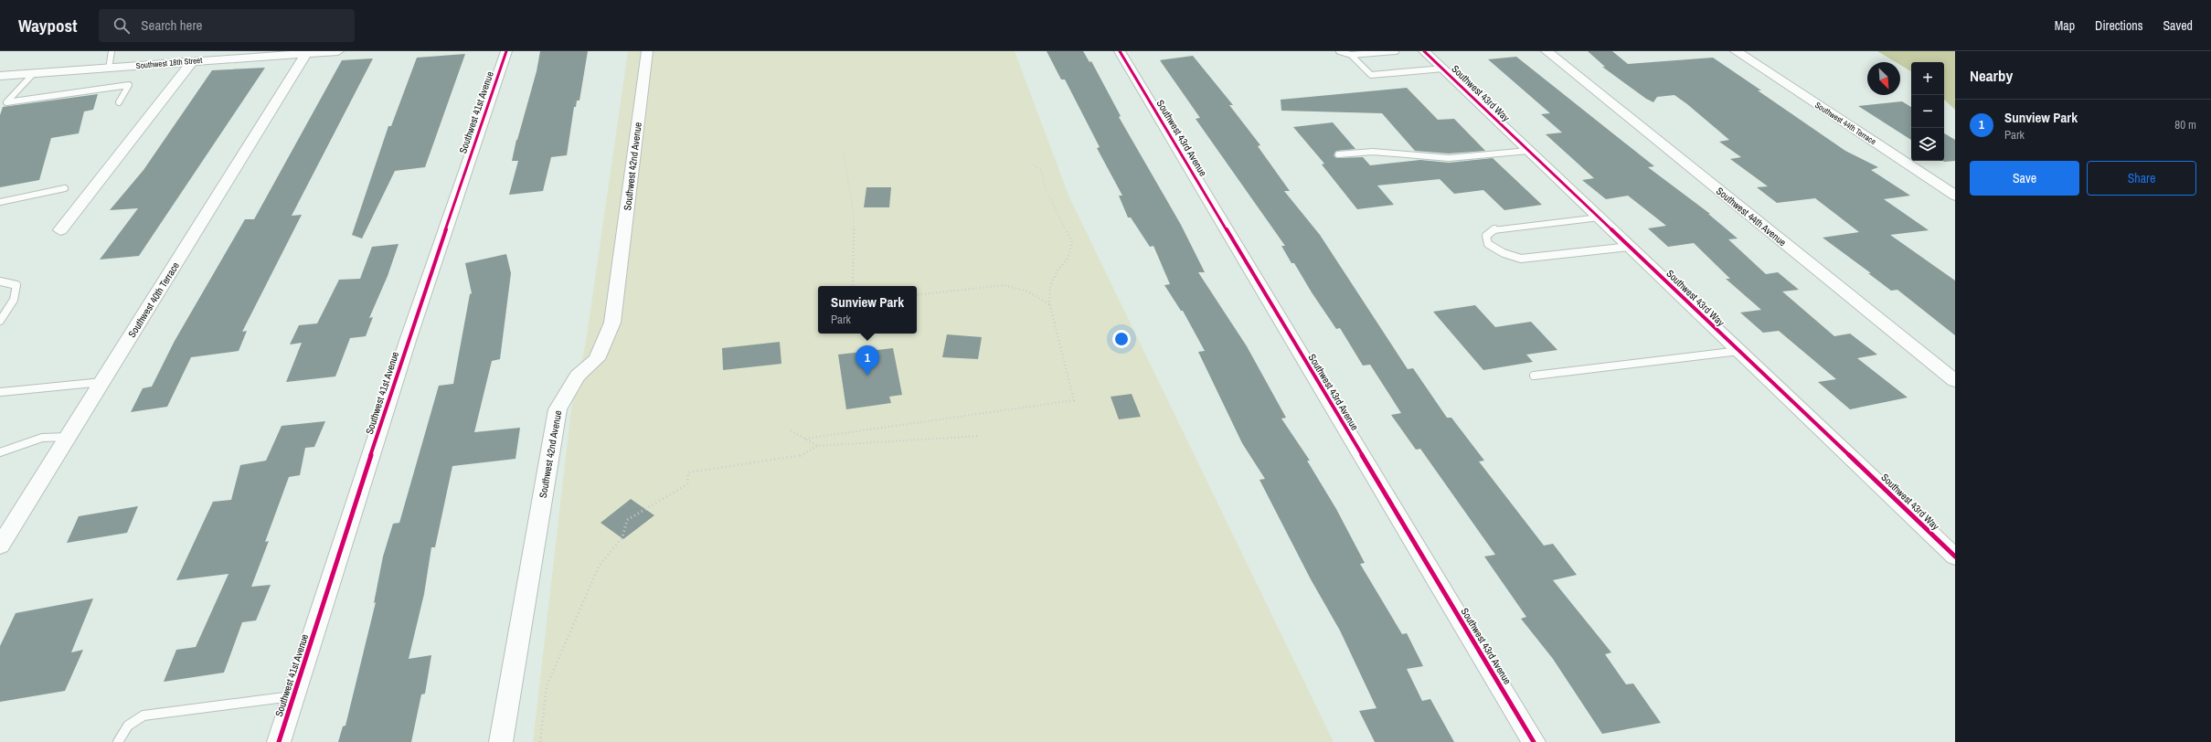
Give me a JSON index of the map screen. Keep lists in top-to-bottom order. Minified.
{"streets":{"street":["Southwest 18th Street","Southwest 43rd Way","Southwest 41st Avenue","Southwest 44th Terrace","Southwest 43rd Avenue","Southwest 42nd Avenue","Southwest 44th Avenue","Southwest 40th Terrace"]},"crossings":[["Southwest 18th Street","Southwest 40th Terrace"]],"north":"bottom right","page":{"header":"Waypost","search":"Search here","nav":["Map","Directions","Saved"],"heading":"Nearby","map_buttons":["+","−"],"list":[{"mark":"1","name":"Sunview Park","note":"Park","value":"80 m"}],"buttons":["Save","Share"],"popup":["Sunview Park","Park"],"pins":"1"}}
